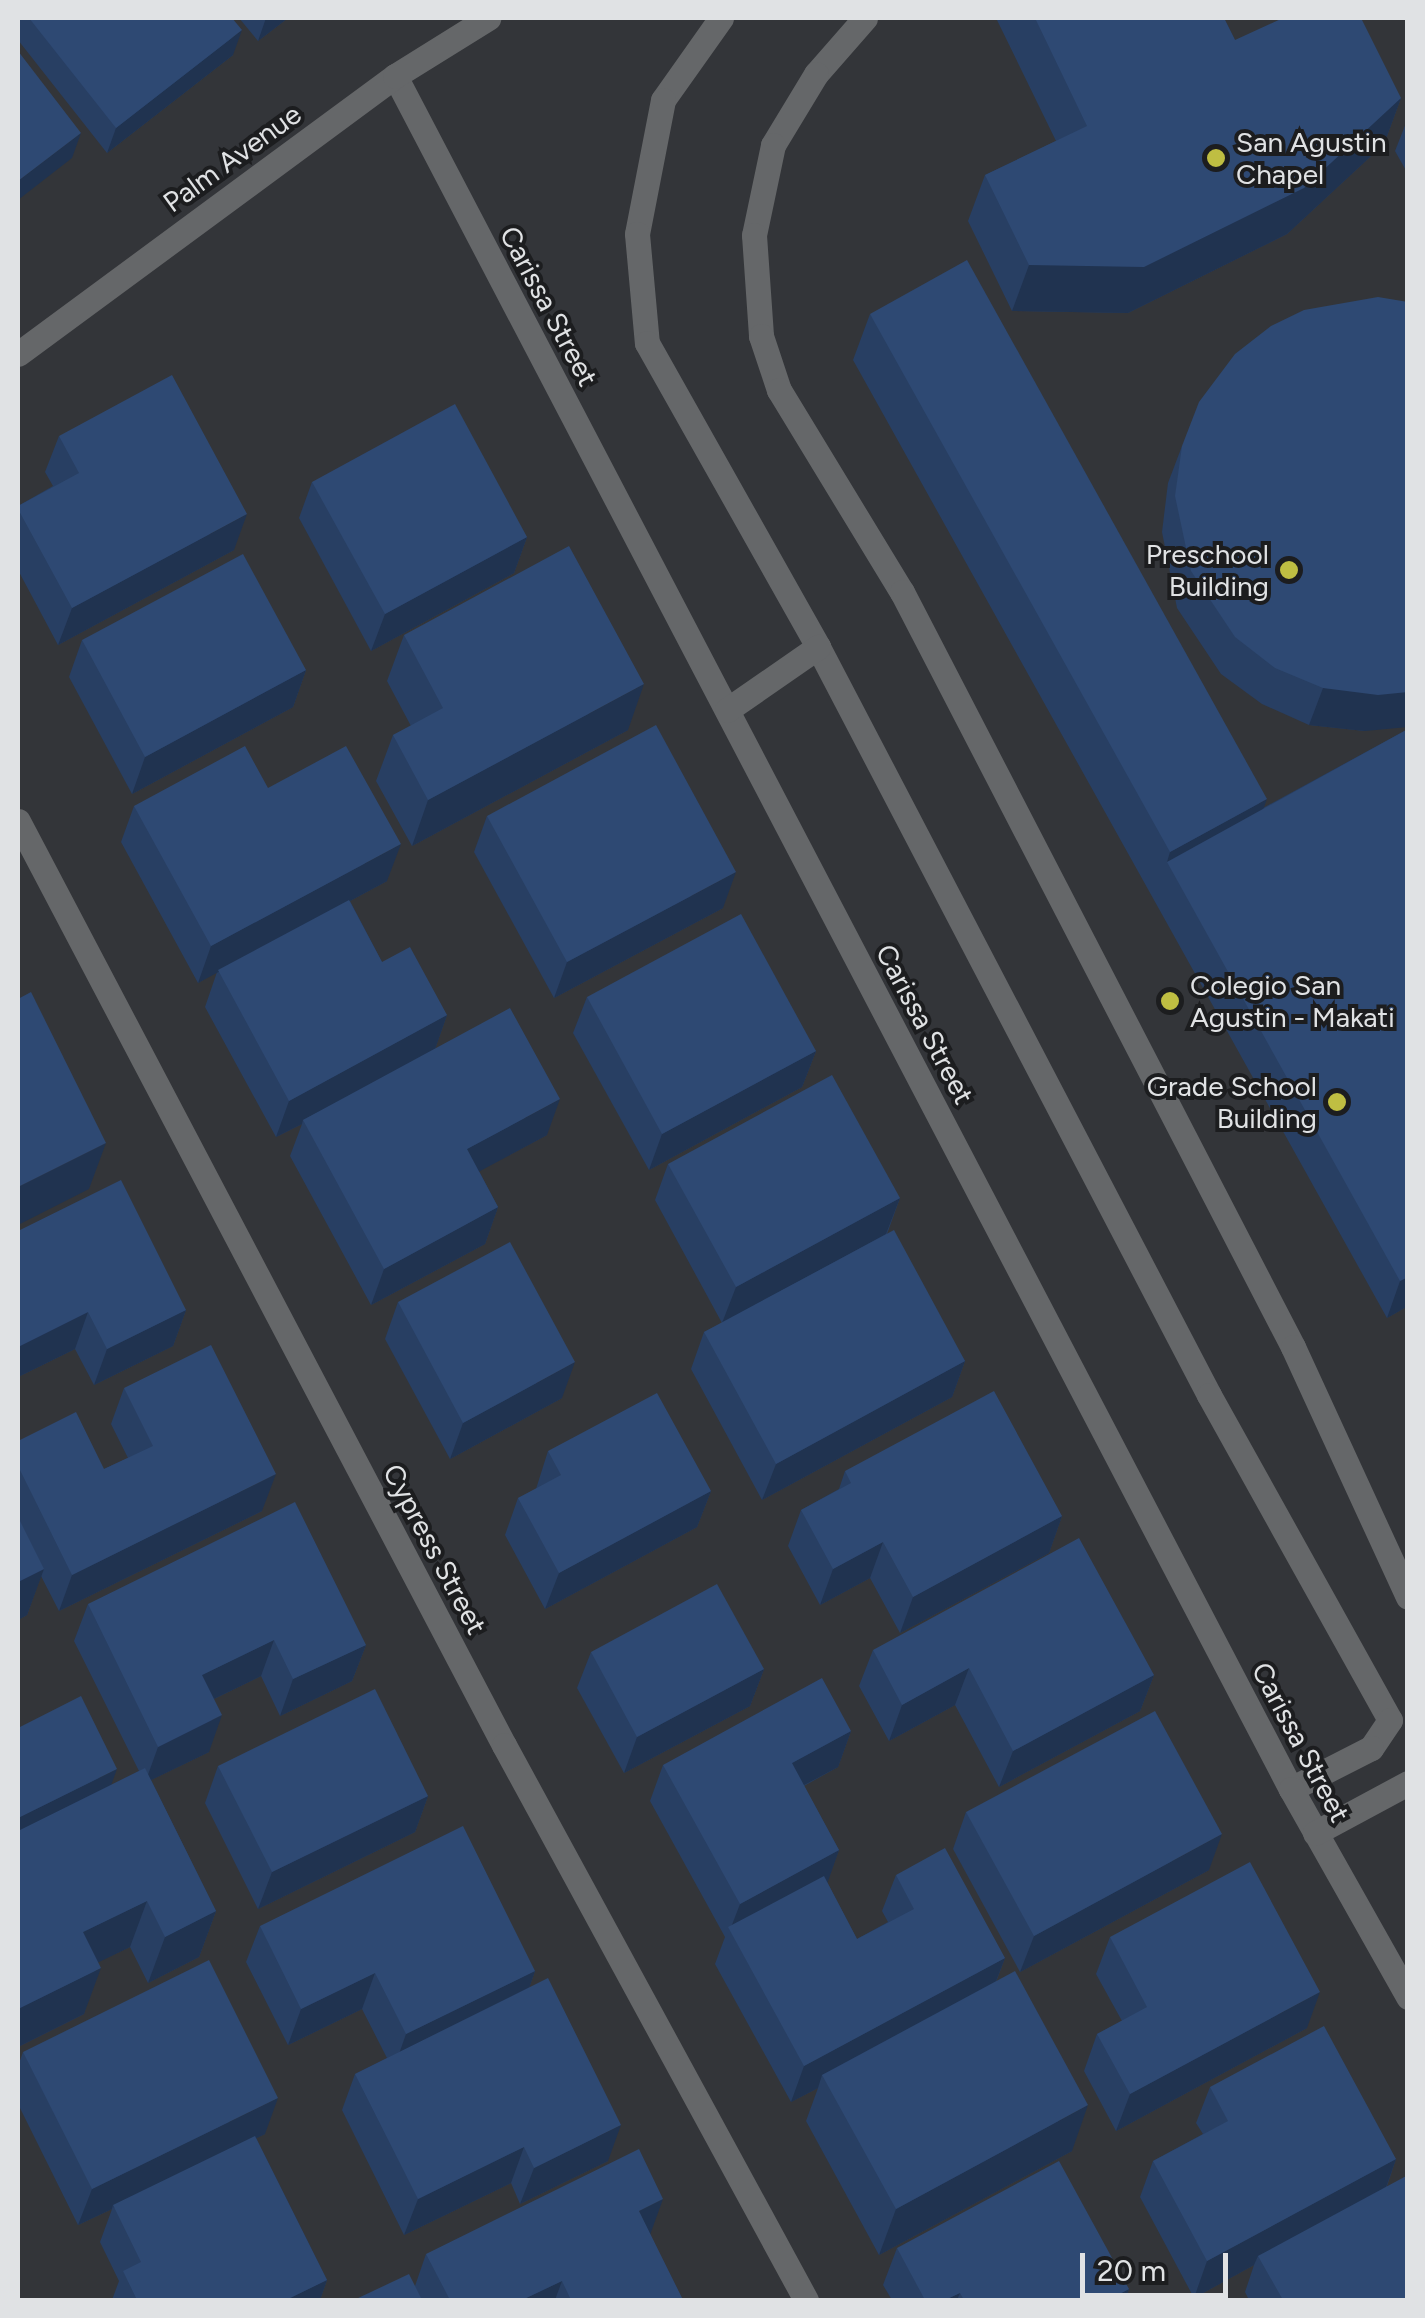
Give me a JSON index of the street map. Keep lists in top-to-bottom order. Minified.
{"streets":{"street":["Palm Avenue","Carissa Street","Cypress Street"]},"crossings":[["Palm Avenue","Carissa Street"]],"places":["San Agustin Chapel","Preschool Building","Colegio San Agustin - Makati","Grade School Building"],"scale_bar":"20 m"}
